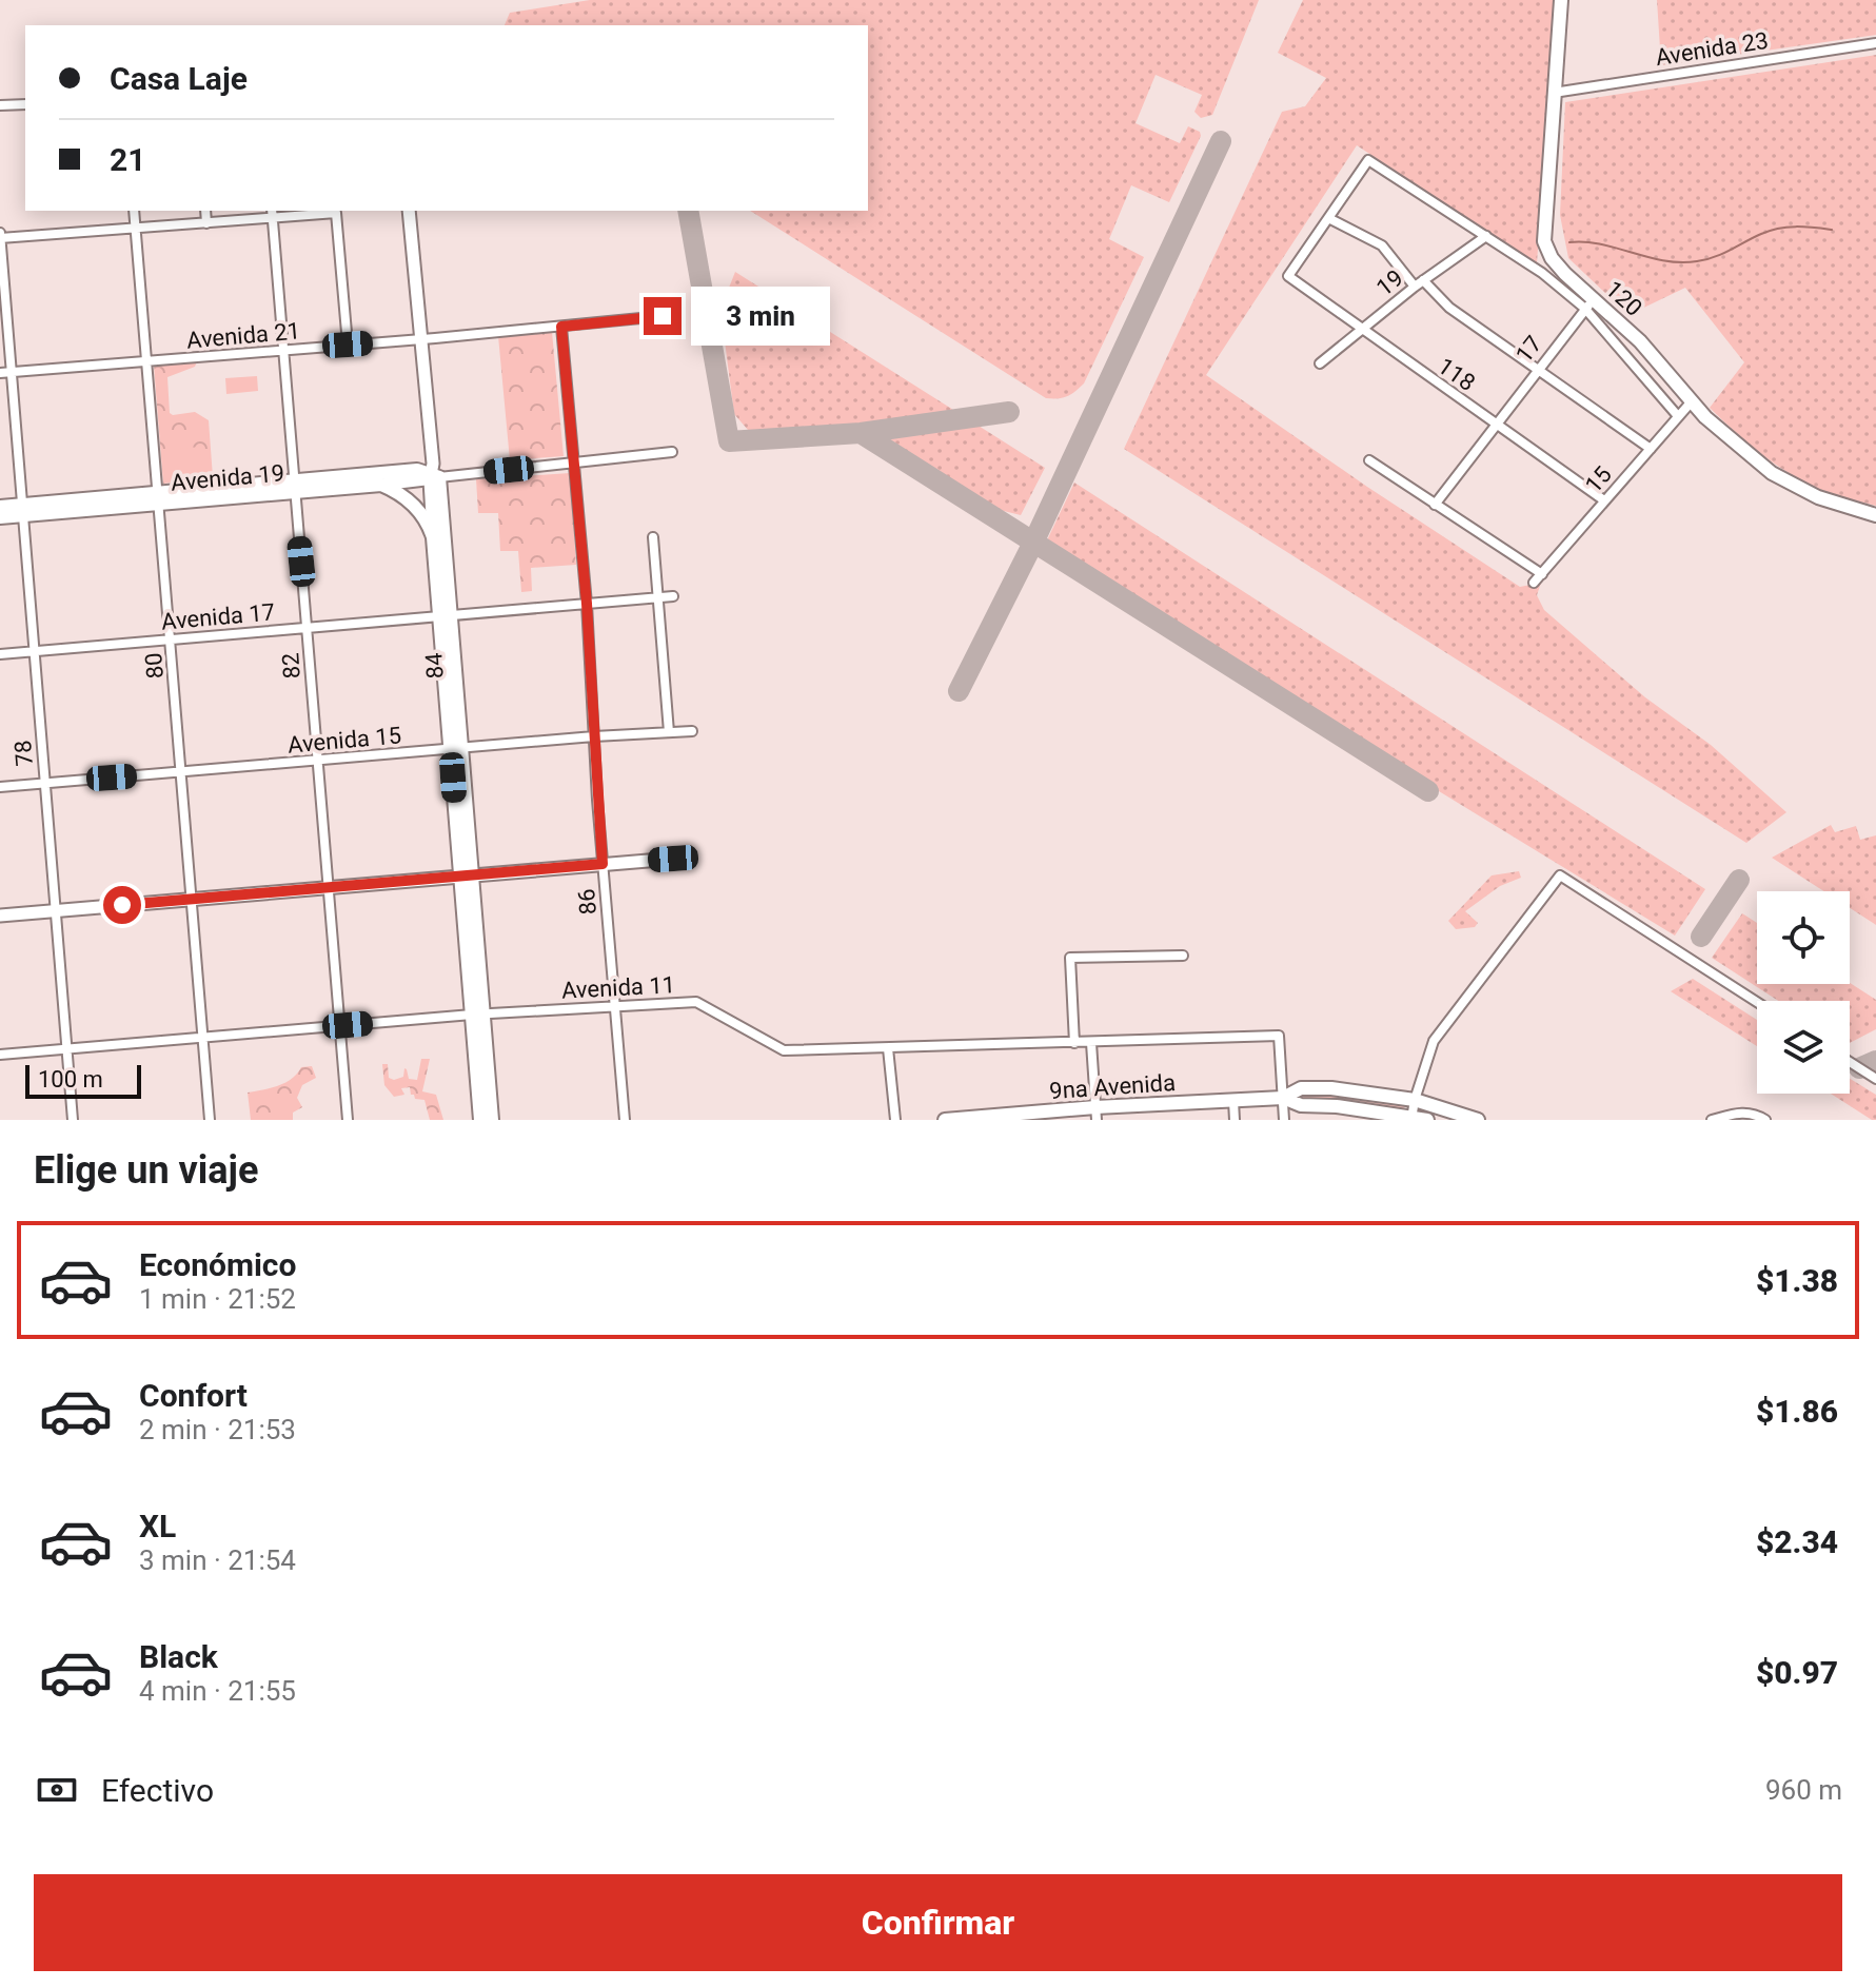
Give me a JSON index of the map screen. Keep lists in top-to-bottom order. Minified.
{"streets":{"main road":["120","Avenida 19","84","9na Avenida"],"street":["Avenida 23","19","Avenida 21","17","118","15","Avenida 17","80","82","Avenida 15","78","86","Avenida 11"]},"crossings":[["Avenida 23","120"],["19","120"],["19","118"],["120","17"],["120","118"],["120","15"],["Avenida 21","80"],["Avenida 21","82"],["Avenida 21","84"],["Avenida 21","78"],["Avenida 21","86"],["17","118"],["118","15"],["Avenida 19","80"],["Avenida 19","82"],["Avenida 19","84"],["Avenida 19","78"],["Avenida 17","80"],["Avenida 17","82"],["Avenida 17","84"],["Avenida 17","78"],["Avenida 17","86"],["80","Avenida 15"],["80","Avenida 11"],["82","Avenida 15"],["82","Avenida 11"],["84","Avenida 15"],["84","Avenida 11"],["Avenida 15","78"],["Avenida 15","86"],["78","Avenida 11"],["86","Avenida 11"],["Avenida 11","9na Avenida"]],"scale_bar":"100 m","page":{"banner":["Casa Laje","21"],"bubble":"3 min","scale":"100 m","heading":"Elige un viaje","list":[{"name":"Económico","note":"1 min · 21:52","value":"$1.38"},{"name":"Confort","note":"2 min · 21:53","value":"$1.86"},{"name":"XL","note":"3 min · 21:54","value":"$2.34"},{"name":"Black","note":"4 min · 21:55","value":"$0.97"}],"pay":["Efectivo","960 m"],"buttons":"Confirmar"}}
